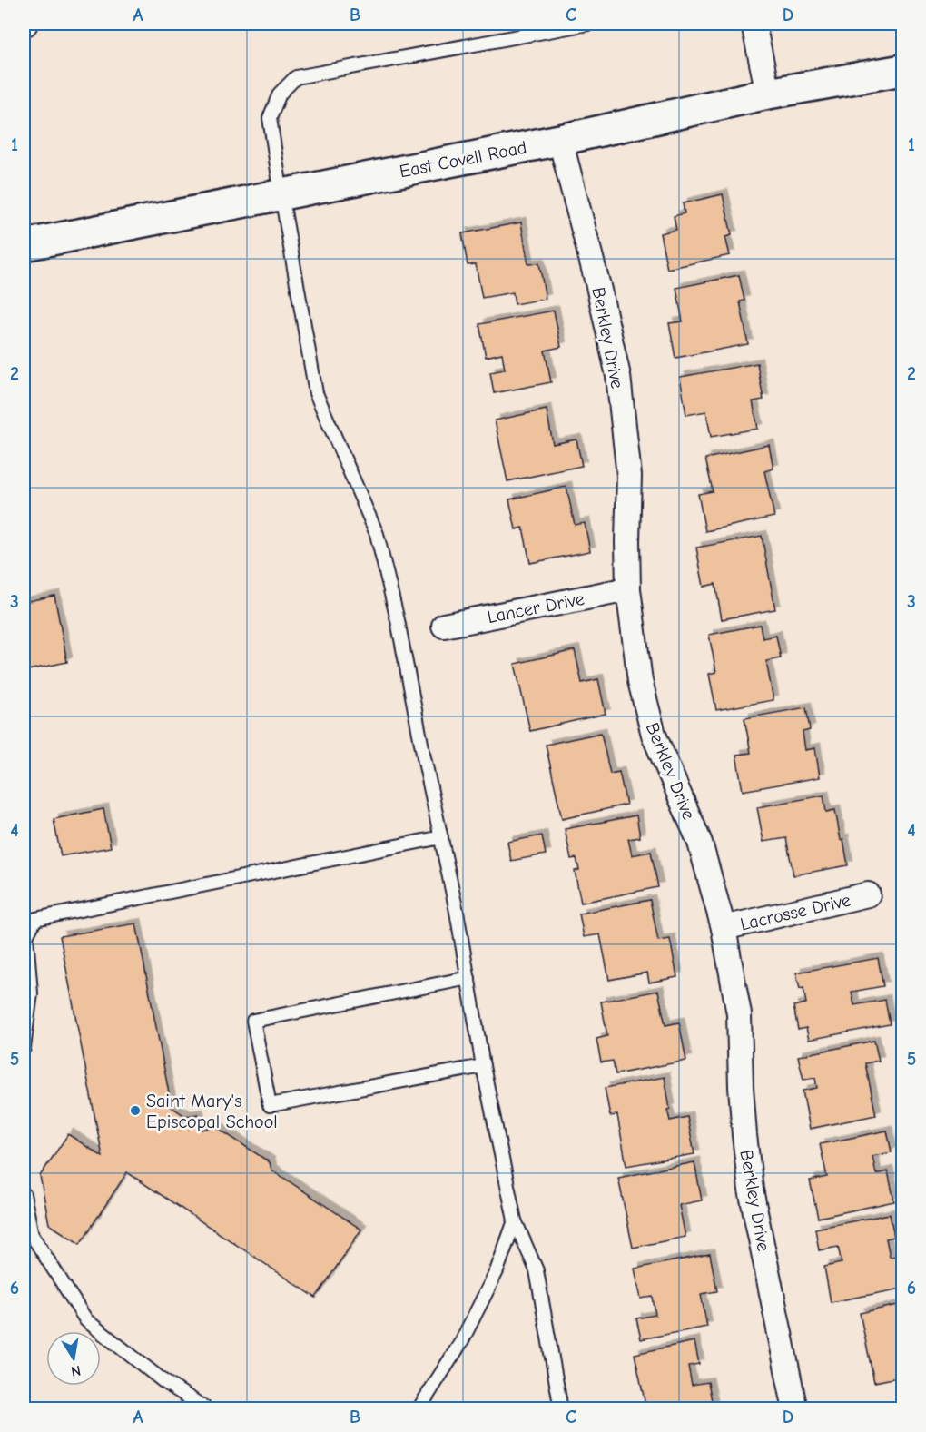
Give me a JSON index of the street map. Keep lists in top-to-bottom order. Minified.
{"streets":{"street":["East Covell Road","Berkley Drive","Lancer Drive","Lacrosse Drive"]},"crossings":[["East Covell Road","Berkley Drive"],["Berkley Drive","Lancer Drive"],["Berkley Drive","Lacrosse Drive"]],"places":["Saint Mary's Episcopal School"],"north":"bottom","grid":{"columns":["A","B","C","D"],"rows":["1","2","3","4","5","6"]}}
